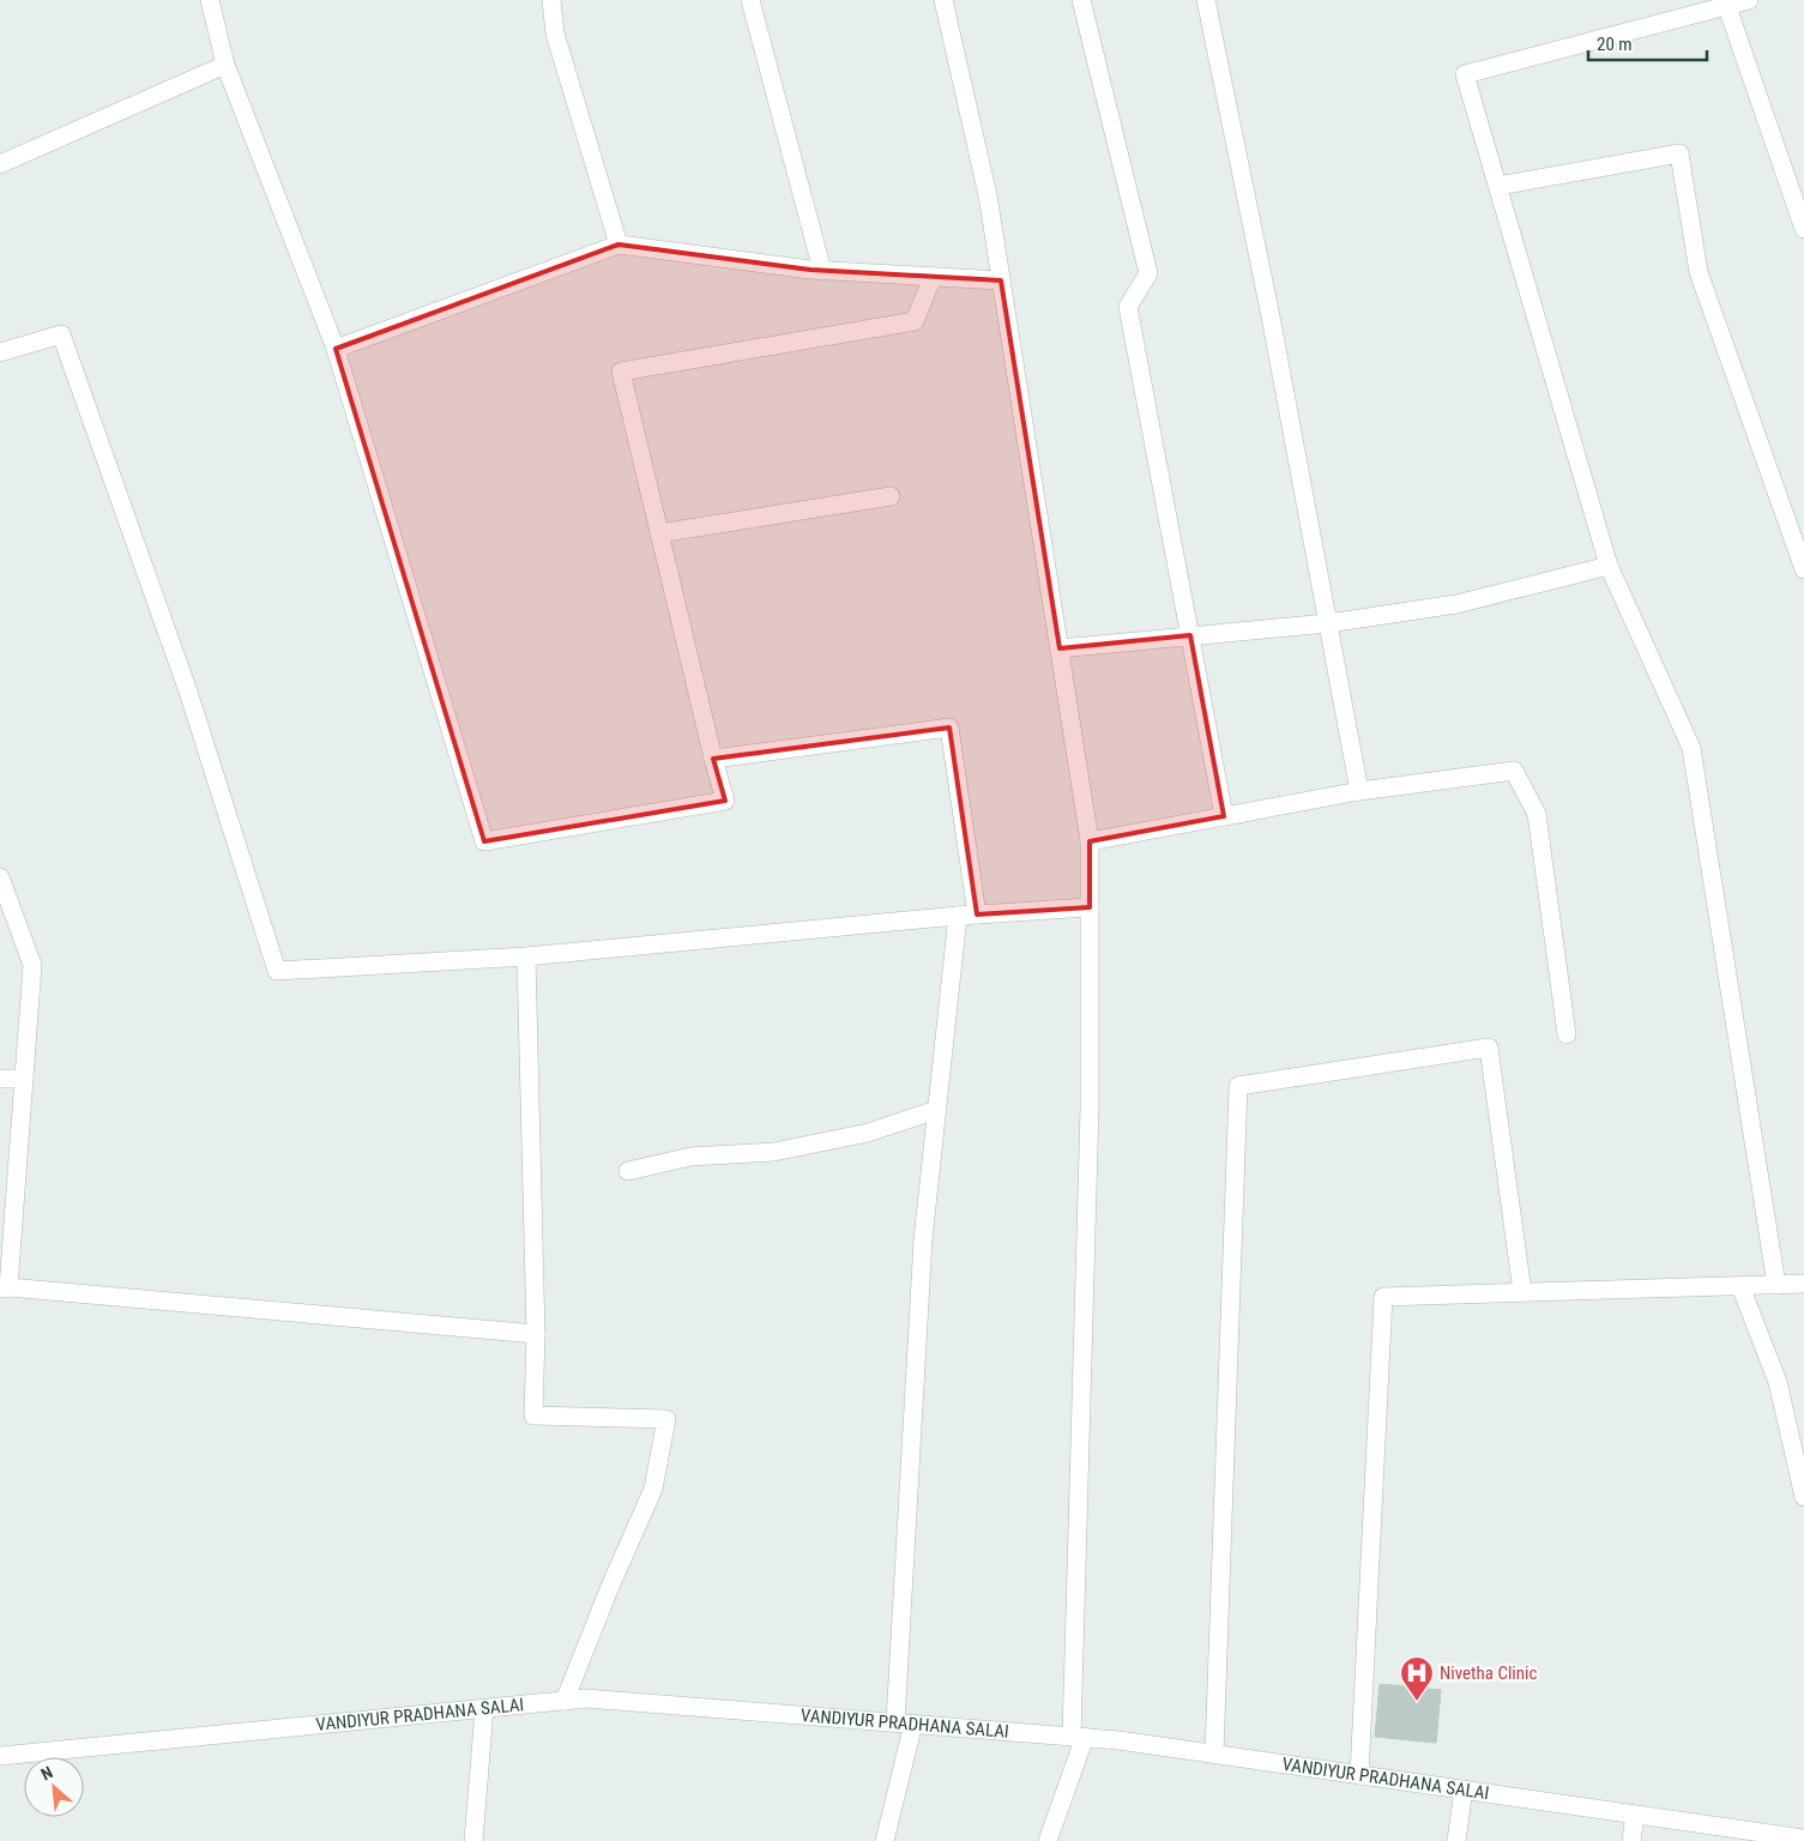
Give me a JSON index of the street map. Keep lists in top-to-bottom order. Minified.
{"streets":{"street":["VANDIYUR PRADHANA SALAI"]},"places":{"hospital":["Nivetha Clinic"]},"scale_bar":"20 m","north":"top left"}
